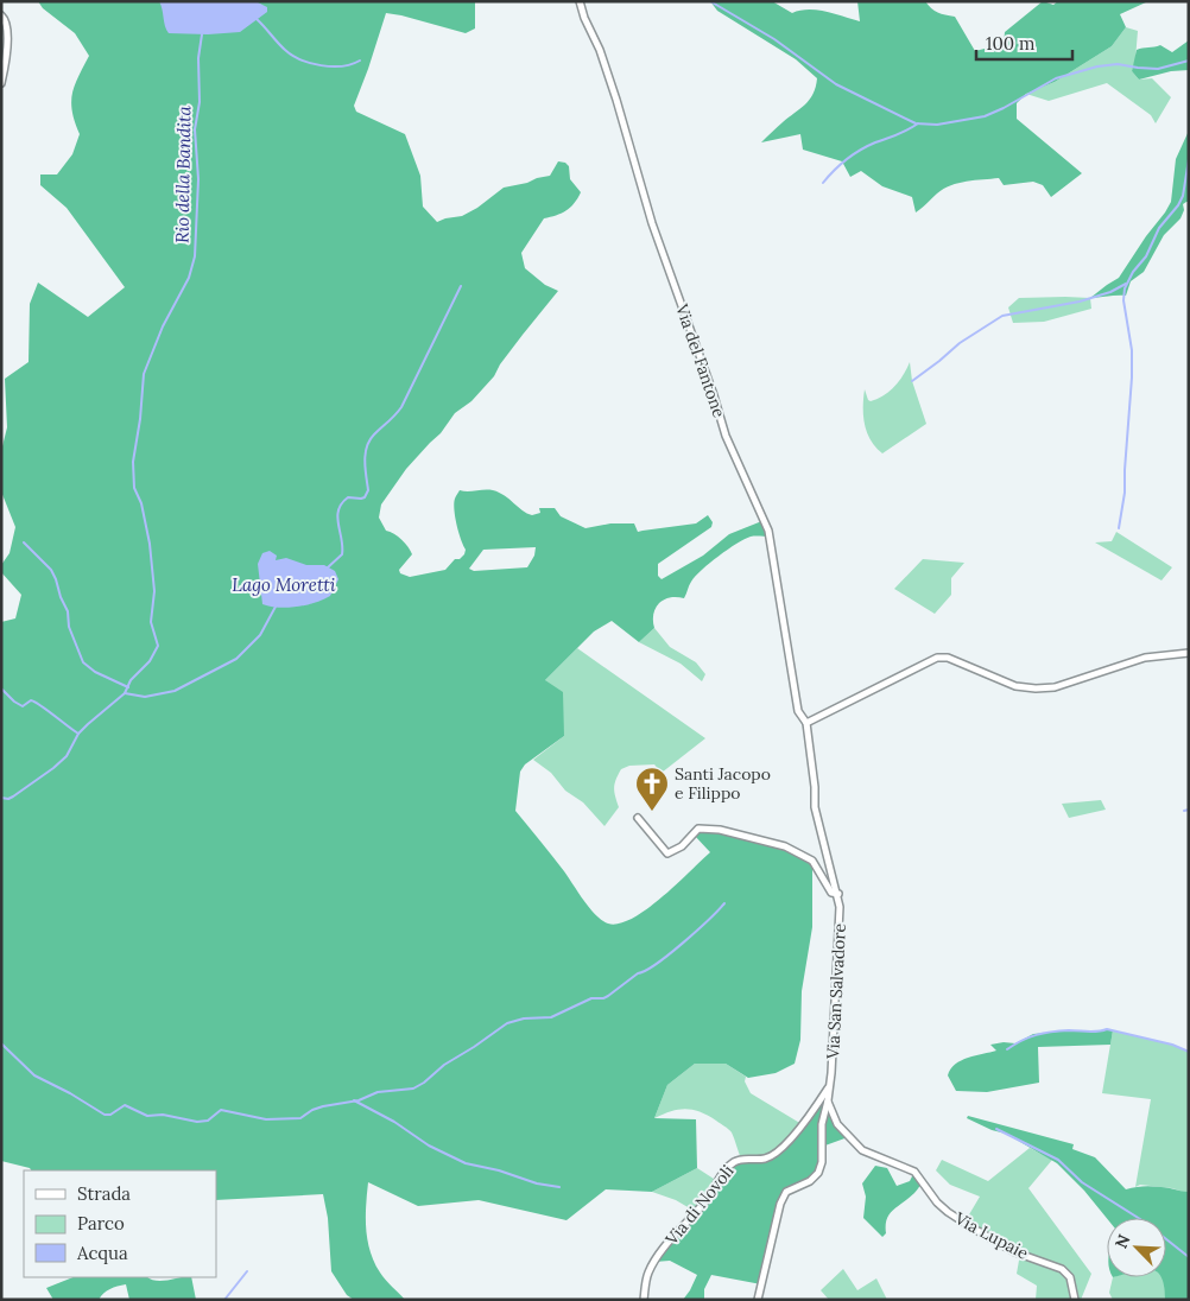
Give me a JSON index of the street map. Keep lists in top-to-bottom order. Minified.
{"streets":{"street":["Via del Fantone","Via San Salvadore","Via di Novoli","Via Lupaie"]},"crossings":[["Via del Fantone","Via San Salvadore"],["Via San Salvadore","Via di Novoli"],["Via San Salvadore","Via Lupaie"],["Via di Novoli","Via Lupaie"]],"water":["Rio della Bandita","Lago Moretti"],"places":{"church":["Santi Jacopo e Filippo"]},"legend":["Strada","Parco","Acqua"],"scale_bar":"100 m","north":"top left"}
